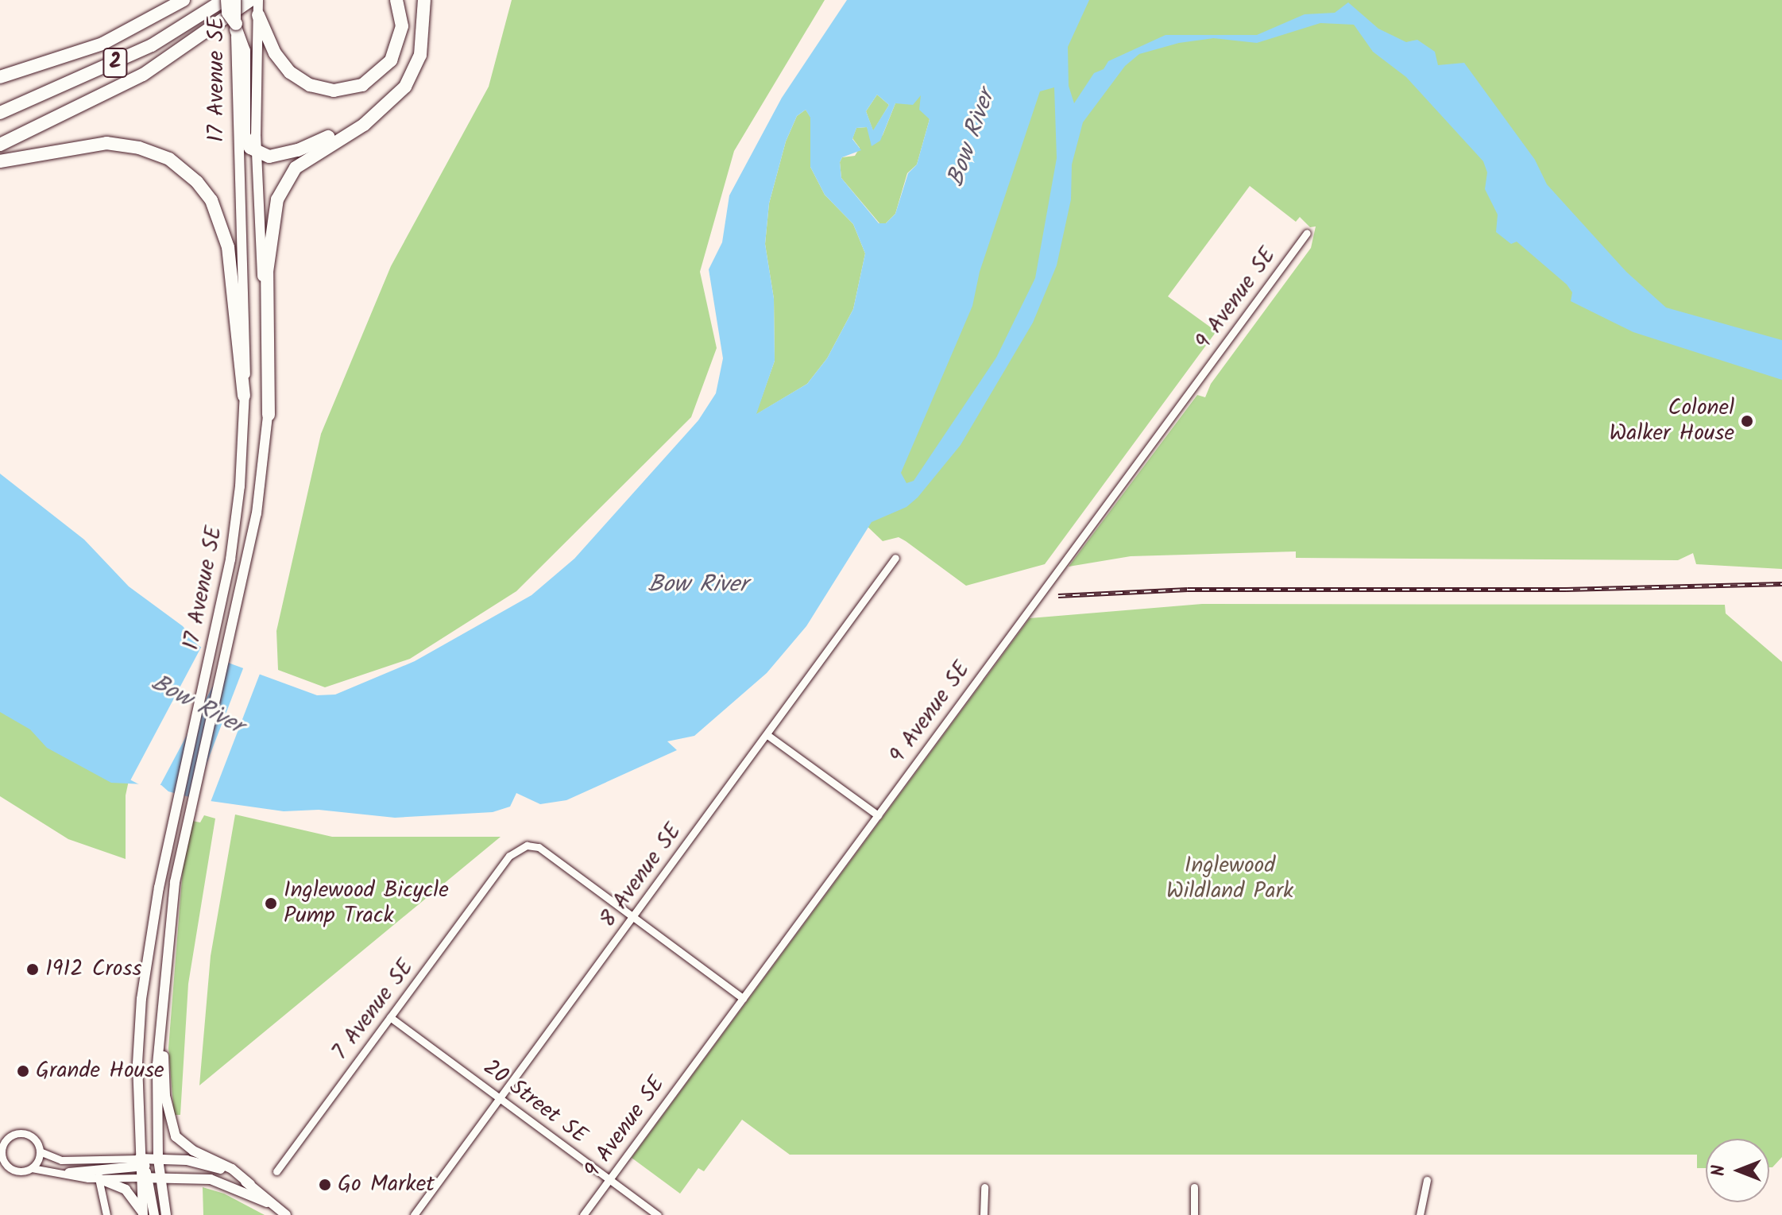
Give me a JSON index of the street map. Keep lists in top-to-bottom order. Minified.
{"streets":{"highway":["2"],"main road":["17 Avenue SE"],"street":["9 Avenue SE","8 Avenue SE","7 Avenue SE","20 Street SE"]},"crossings":[["9 Avenue SE","20 Street SE"],["8 Avenue SE","7 Avenue SE"],["8 Avenue SE","20 Street SE"],["7 Avenue SE","20 Street SE"]],"water":["Bow River"],"parks":["Inglewood Wildland Park"],"places":["Colonel Walker House","Inglewood Bicycle Pump Track","1912 Cross","Grande House","Go Market"],"north":"left"}
